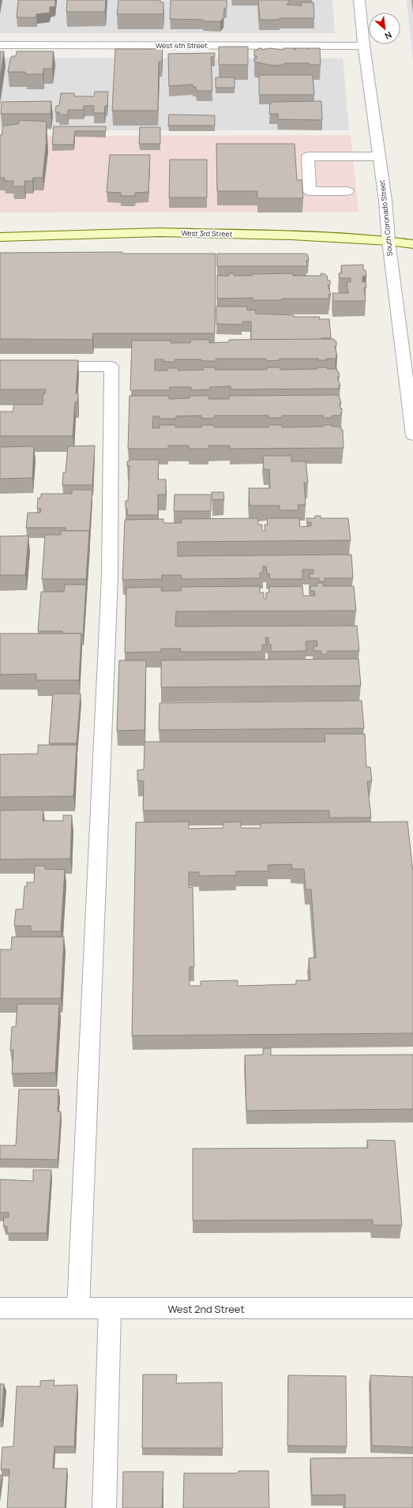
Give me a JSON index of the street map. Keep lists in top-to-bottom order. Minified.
{"streets":{"main road":["West 3rd Street"],"street":["West 4th Street","South Coronado Street","West 2nd Street"]},"crossings":[["West 4th Street","South Coronado Street"],["South Coronado Street","West 3rd Street"]],"north":"bottom right"}
